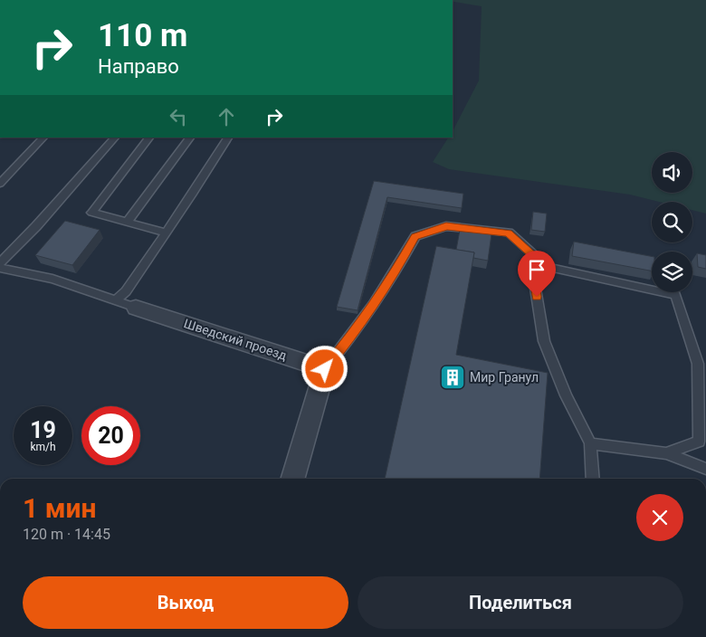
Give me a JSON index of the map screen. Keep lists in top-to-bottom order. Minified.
{"streets":{"street":["Шведский проезд"]},"places":{"building":["Мир Гранул"]},"page":{"turn":["110 m","Направо"],"speed":"19 km/h","limit":"20","heading":["1 мин","120 m · 14:45"],"buttons":["Выход","Поделиться"]}}
